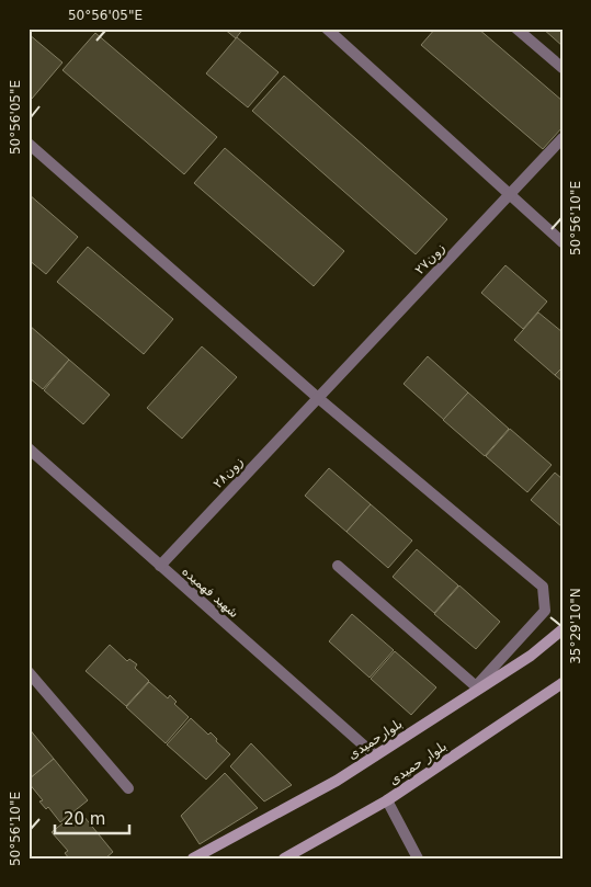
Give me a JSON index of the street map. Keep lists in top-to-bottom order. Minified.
{"streets":{"street":["زون۲۷","زون۲۸","شهید فهمیده","بلوارحمیدی","بلوار حمیدی"]},"crossings":[["زون۲۷","زون۲۸"],["زون۲۸","شهید فهمیده"],["شهید فهمیده","بلوارحمیدی"]],"scale_bar":"20 m","coordinates":["50°56'05\"E","50°56'10\"E","35°29'10\"N"]}
